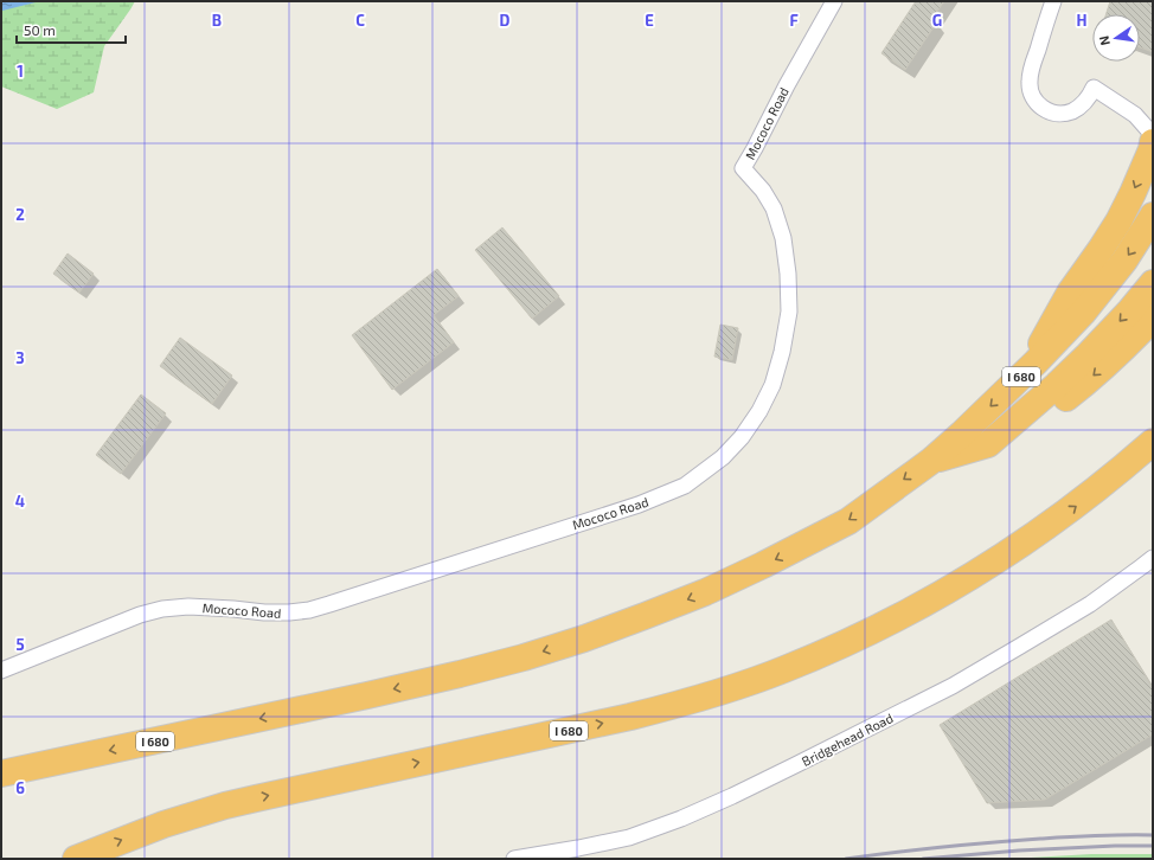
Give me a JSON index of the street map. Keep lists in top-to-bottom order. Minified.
{"streets":{"highway":["I 680"],"street":["Mococo Road","Bridgehead Road"]},"scale_bar":"50 m","north":"left","grid":{"columns":["B","C","D","E","F","G","H"],"rows":["1","2","3","4","5","6"]}}
